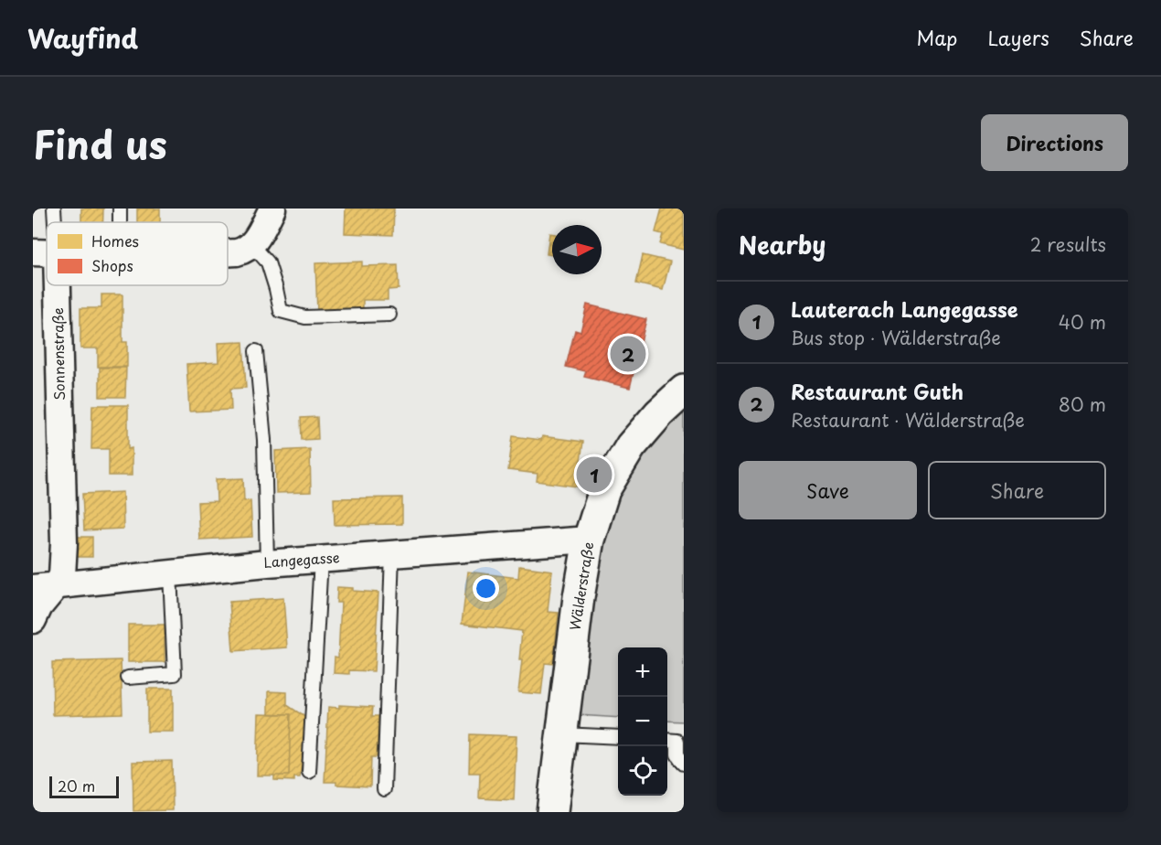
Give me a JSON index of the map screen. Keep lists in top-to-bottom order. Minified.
{"streets":{"main road":["Wälderstraße"],"street":["Sonnenstraße","Langegasse"]},"crossings":[["Sonnenstraße","Langegasse"],["Langegasse","Wälderstraße"]],"legend":["Homes","Shops"],"scale_bar":"20 m","north":"right","page":{"header":"Wayfind","nav":["Map","Layers","Share"],"title":"Find us","buttons":["Directions",["Save","Share"]],"heading":["Nearby","2 results"],"list":[{"mark":"1","name":"Lauterach Langegasse","note":"Bus stop · Wälderstraße","value":"40 m"},{"mark":"2","name":"Restaurant Guth","note":"Restaurant · Wälderstraße","value":"80 m"}],"pins":["2","1"],"map_buttons":["+","−"],"scale":"20 m"}}
